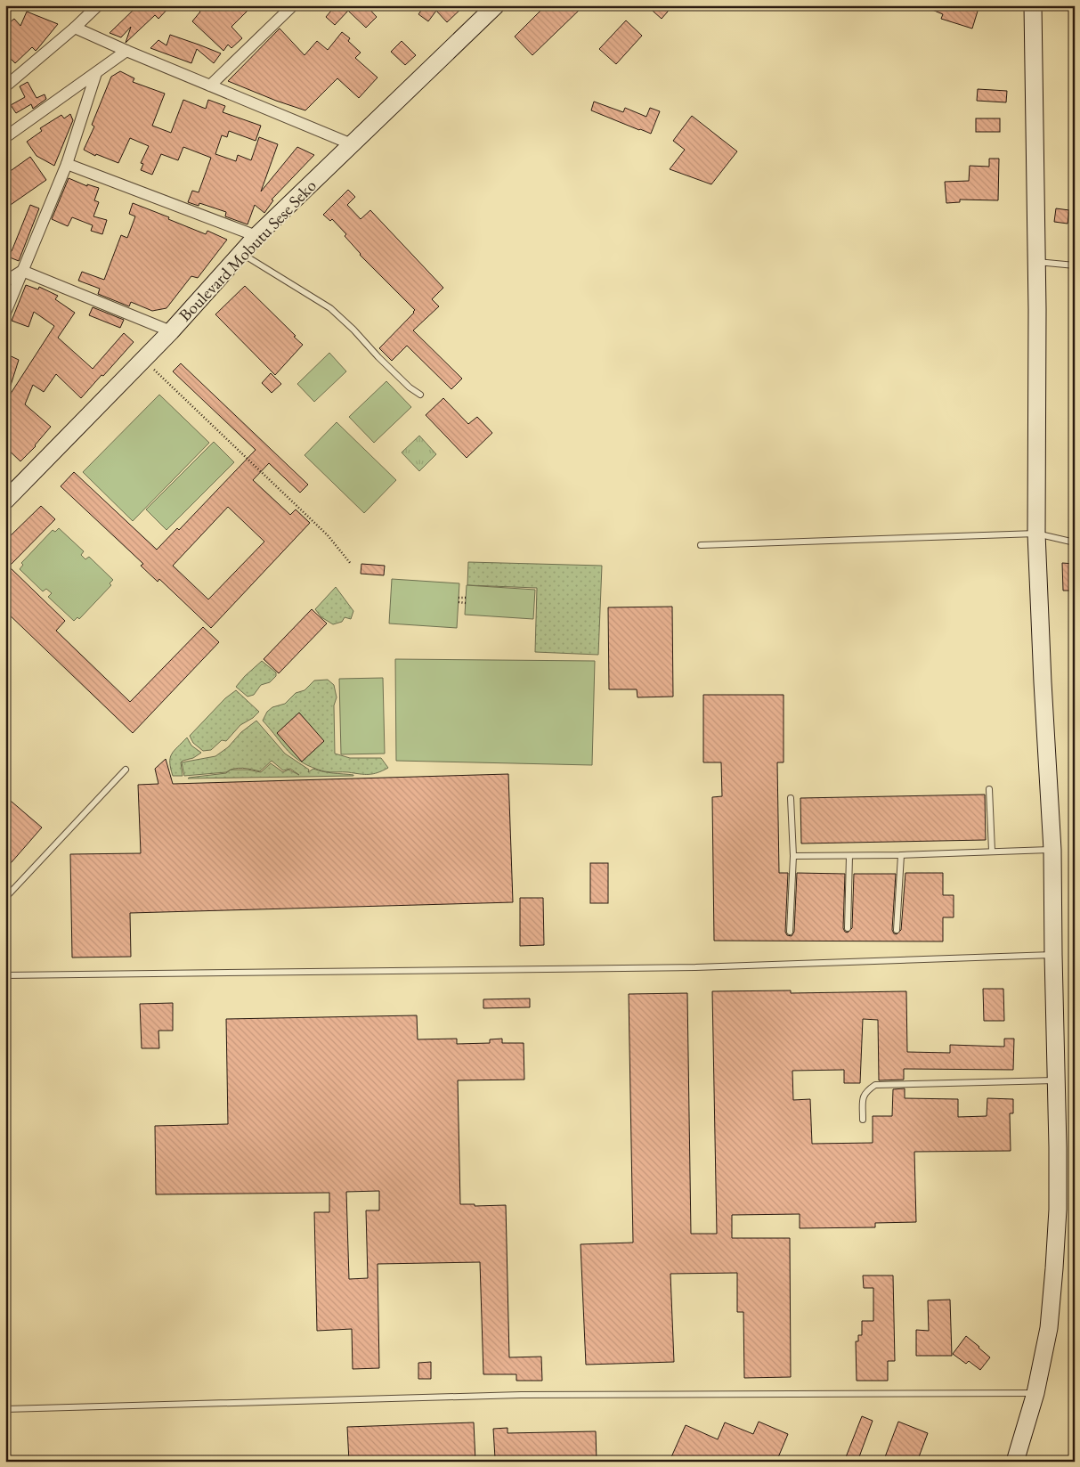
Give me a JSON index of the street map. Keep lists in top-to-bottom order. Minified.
{"streets":{"main road":["Boulevard Mobutu Sese Seko"]}}
